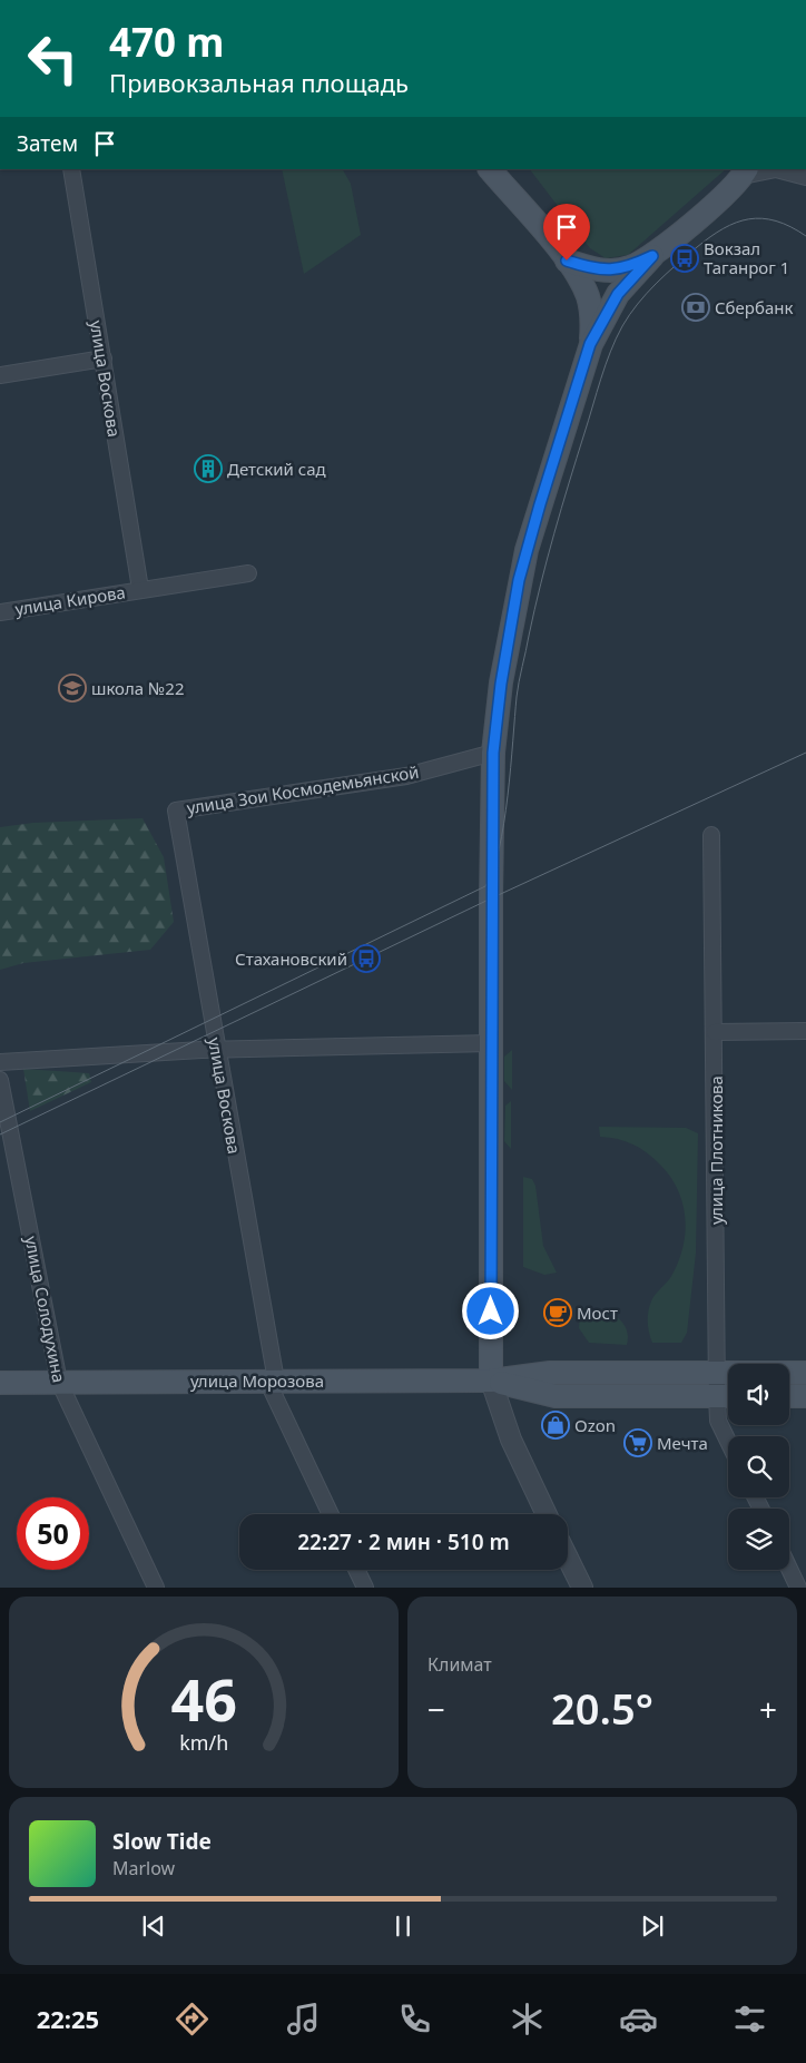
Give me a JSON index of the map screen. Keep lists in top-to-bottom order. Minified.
{"streets":{"main road":["улица Морозова"],"street":["улица Воскова","улица Кирова","улица Зои Космодемьянской","улица Плотникова","улица Солодухина"]},"crossings":[["улица Воскова","улица Кирова"],["улица Воскова","улица Зои Космодемьянской"],["улица Воскова","улица Морозова"],["улица Плотникова","улица Морозова"],["улица Солодухина","улица Морозова"]],"places":{"bus stop":["Вокзал Таганрог 1","Стахановский"],"bank":["Сбербанк"],"building":["Детский сад"],"school or university":["школа №22"],"cafe":["Мост"],"shop":["Ozon"],"supermarket":["Мечта"]},"page":{"turn":["470 m","Привокзальная площадь"],"then":"Затем","limit":"50","trip":"22:27 · 2 мин · 510 m","tile":"Климат","heat":["−","20.5°","+"],"song":["Slow Tide","Marlow"],"tabs":"22:25","gauge":["46","km/h"]}}
